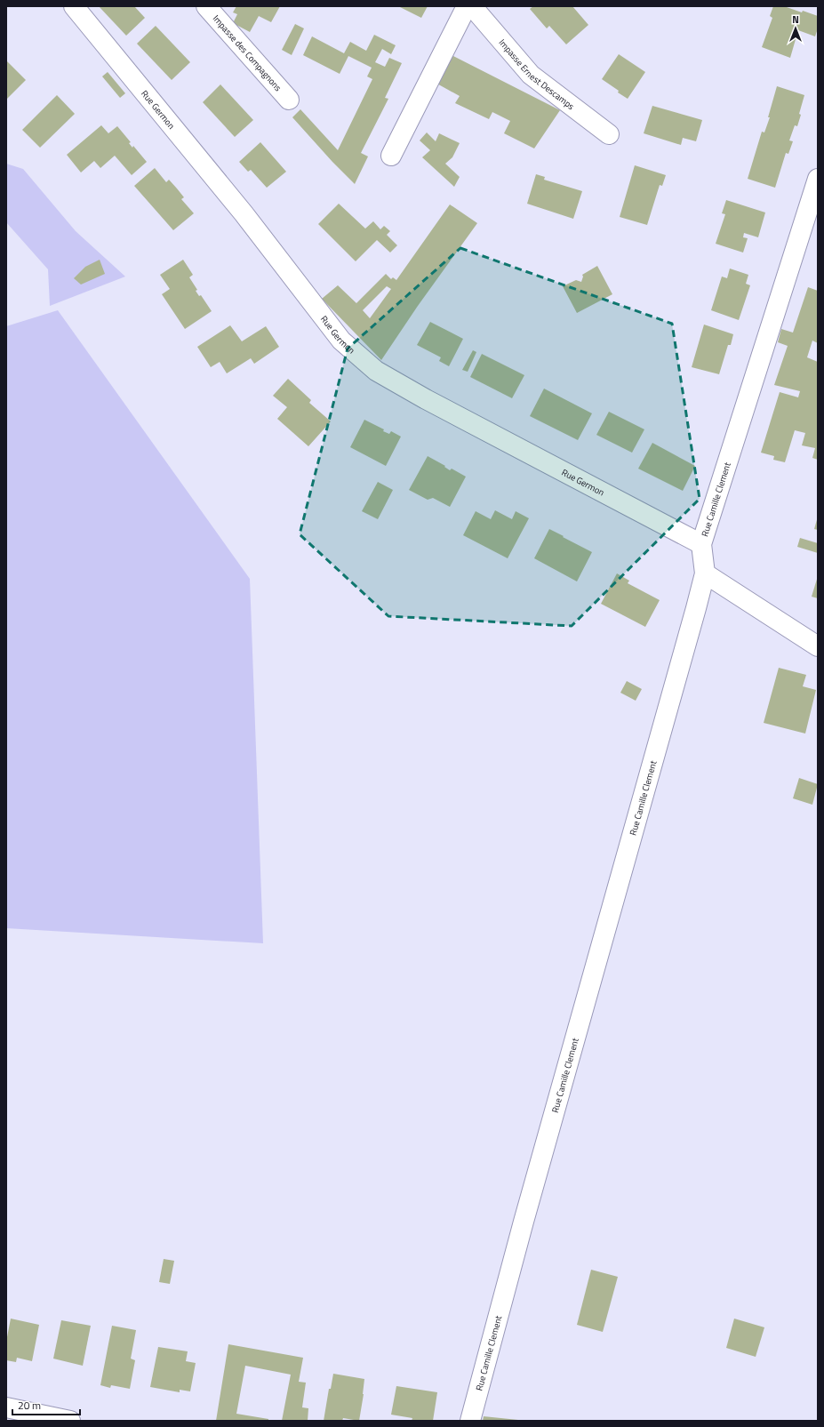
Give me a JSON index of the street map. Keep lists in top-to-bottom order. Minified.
{"streets":{"street":["Impasse des Compagnons","Impasse Ernest Descamps","Rue Germon","Rue Camille Clement"]},"crossings":[["Rue Germon","Rue Camille Clement"]],"scale_bar":"20 m","north":"top"}
